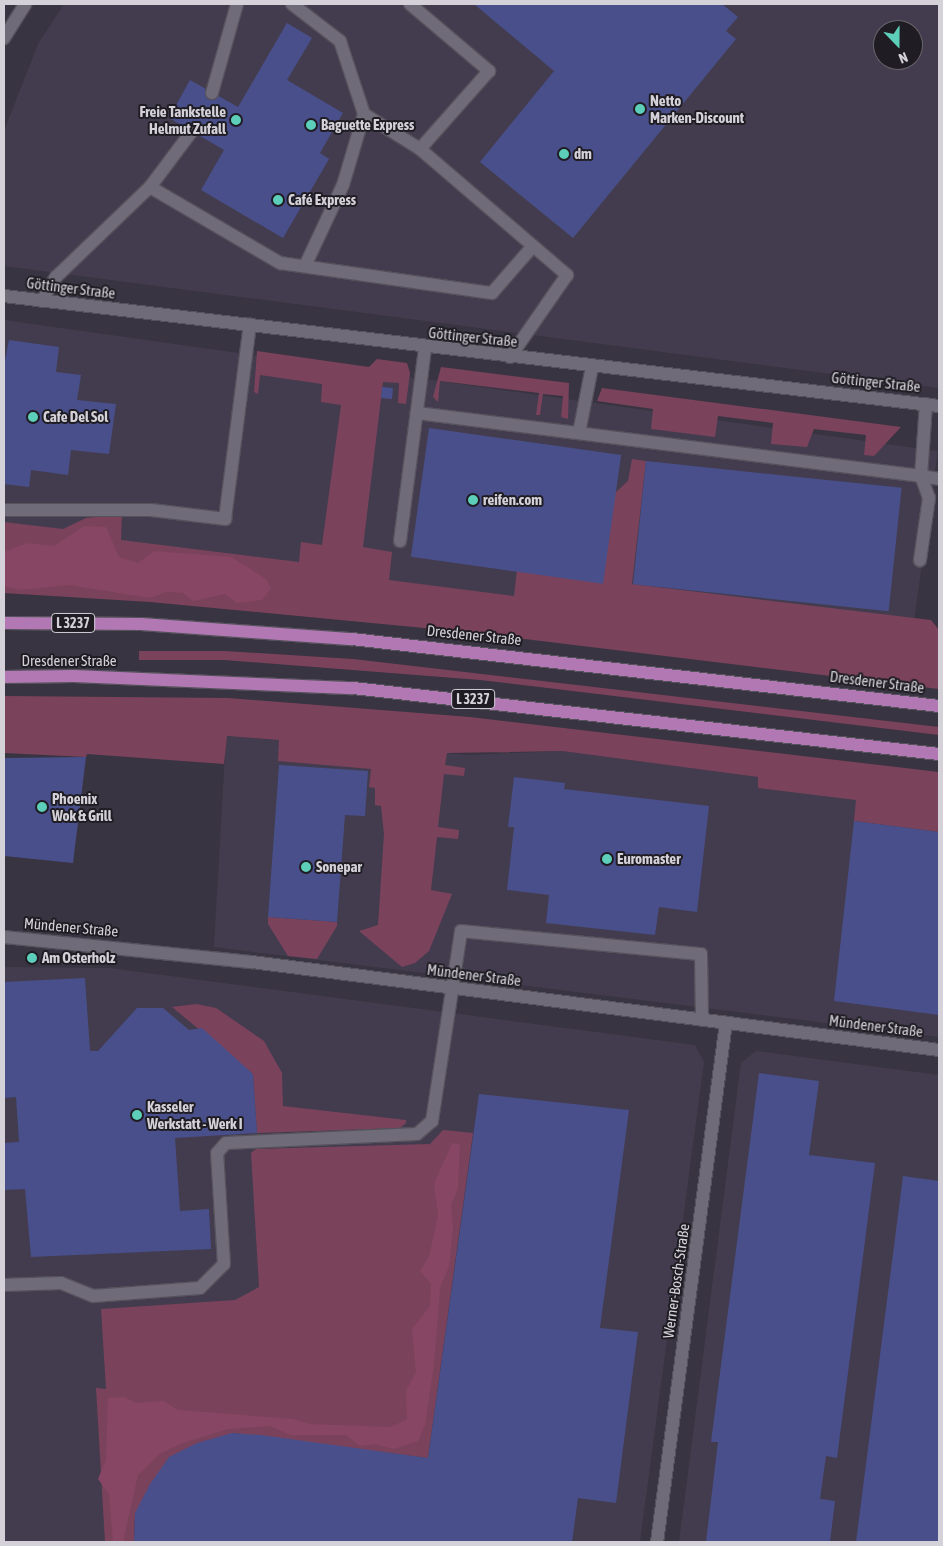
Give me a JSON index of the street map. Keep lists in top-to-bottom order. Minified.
{"streets":{"main road":["L 3237","Dresdener Straße"],"street":["Göttinger Straße","Mündener Straße","Werner-Bosch-Straße"]},"crossings":[["Mündener Straße","Werner-Bosch-Straße"]],"places":["Netto Marken-Discount","Freie Tankstelle Helmut Zufall","Baguette Express","dm","Café Express","Cafe Del Sol","reifen.com","Phoenix Wok & Grill","Euromaster","Sonepar","Am Osterholz","Kasseler Werkstatt - Werk I"],"north":"bottom"}
